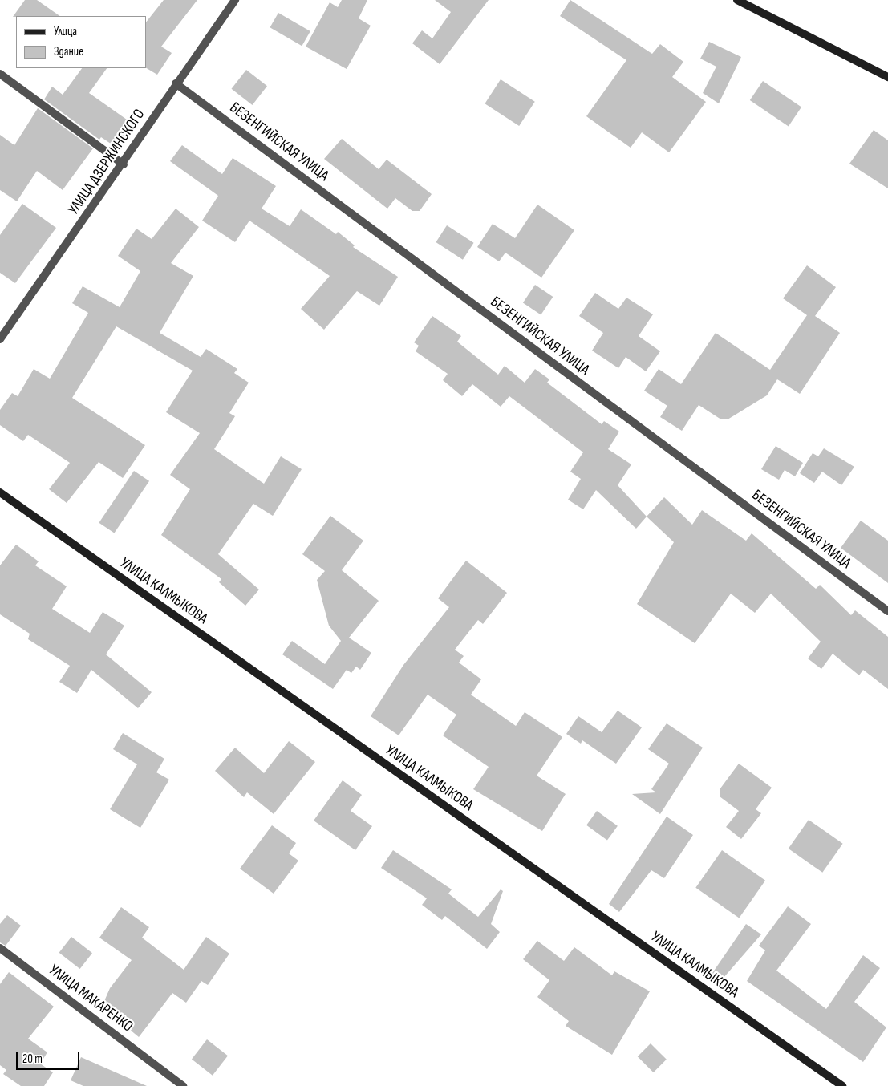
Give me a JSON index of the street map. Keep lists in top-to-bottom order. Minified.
{"streets":{"street":["БЕЗЕНГИЙСКАЯ УЛИЦА","УЛИЦА ДЗЕРЖИНСКОГО","УЛИЦА КАЛМЫКОВА","УЛИЦА МАКАРЕНКО"]},"crossings":[["БЕЗЕНГИЙСКАЯ УЛИЦА","УЛИЦА ДЗЕРЖИНСКОГО"]],"legend":["Улица","Здание"],"scale_bar":"20 m"}
